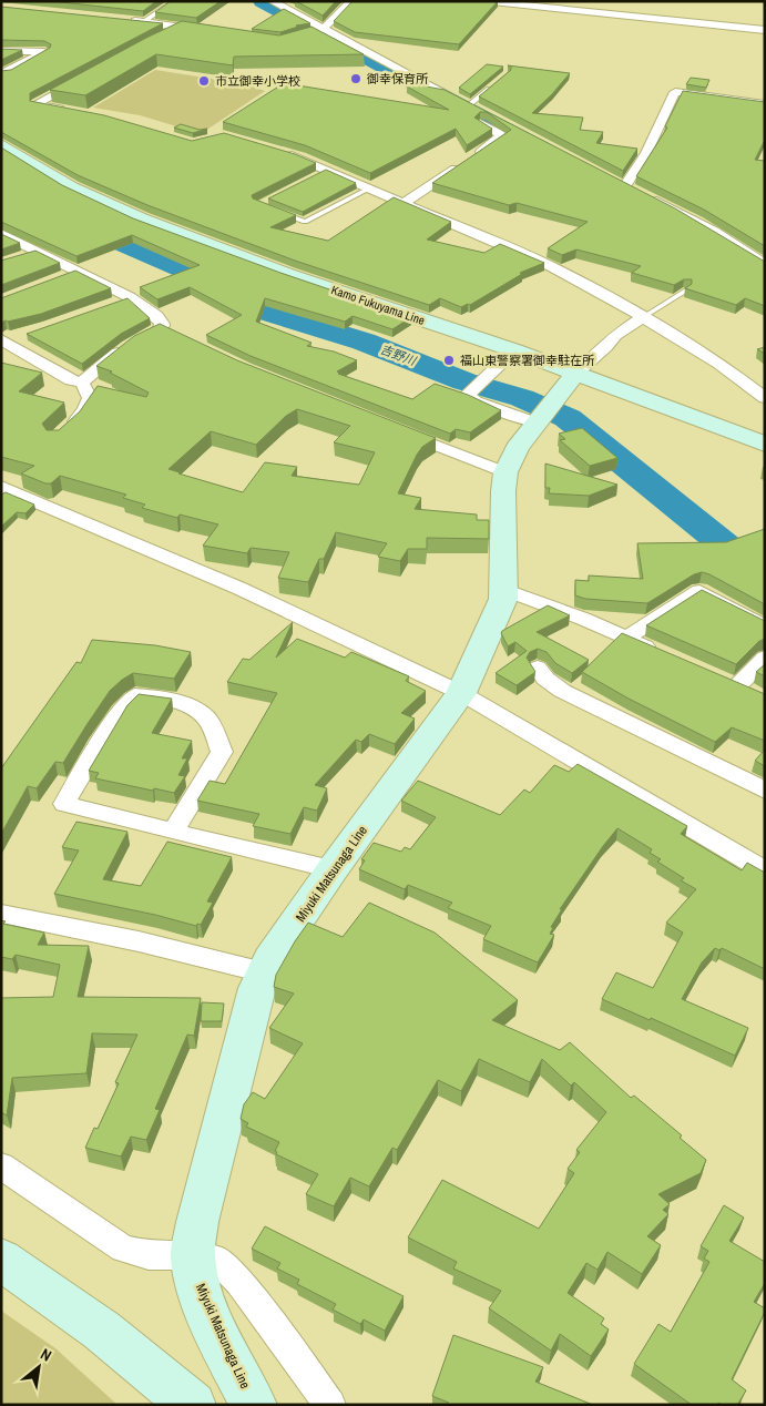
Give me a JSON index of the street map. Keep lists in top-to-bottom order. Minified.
{"streets":{"main road":["Kamo Fukuyama Line","Miyuki Matsunaga Line"]},"crossings":[["Kamo Fukuyama Line","Miyuki Matsunaga Line"]],"water":["吉野川"],"places":["御幸保育所","市立御幸小学校","福山東警察署御幸駐在所"],"north":"top right"}
